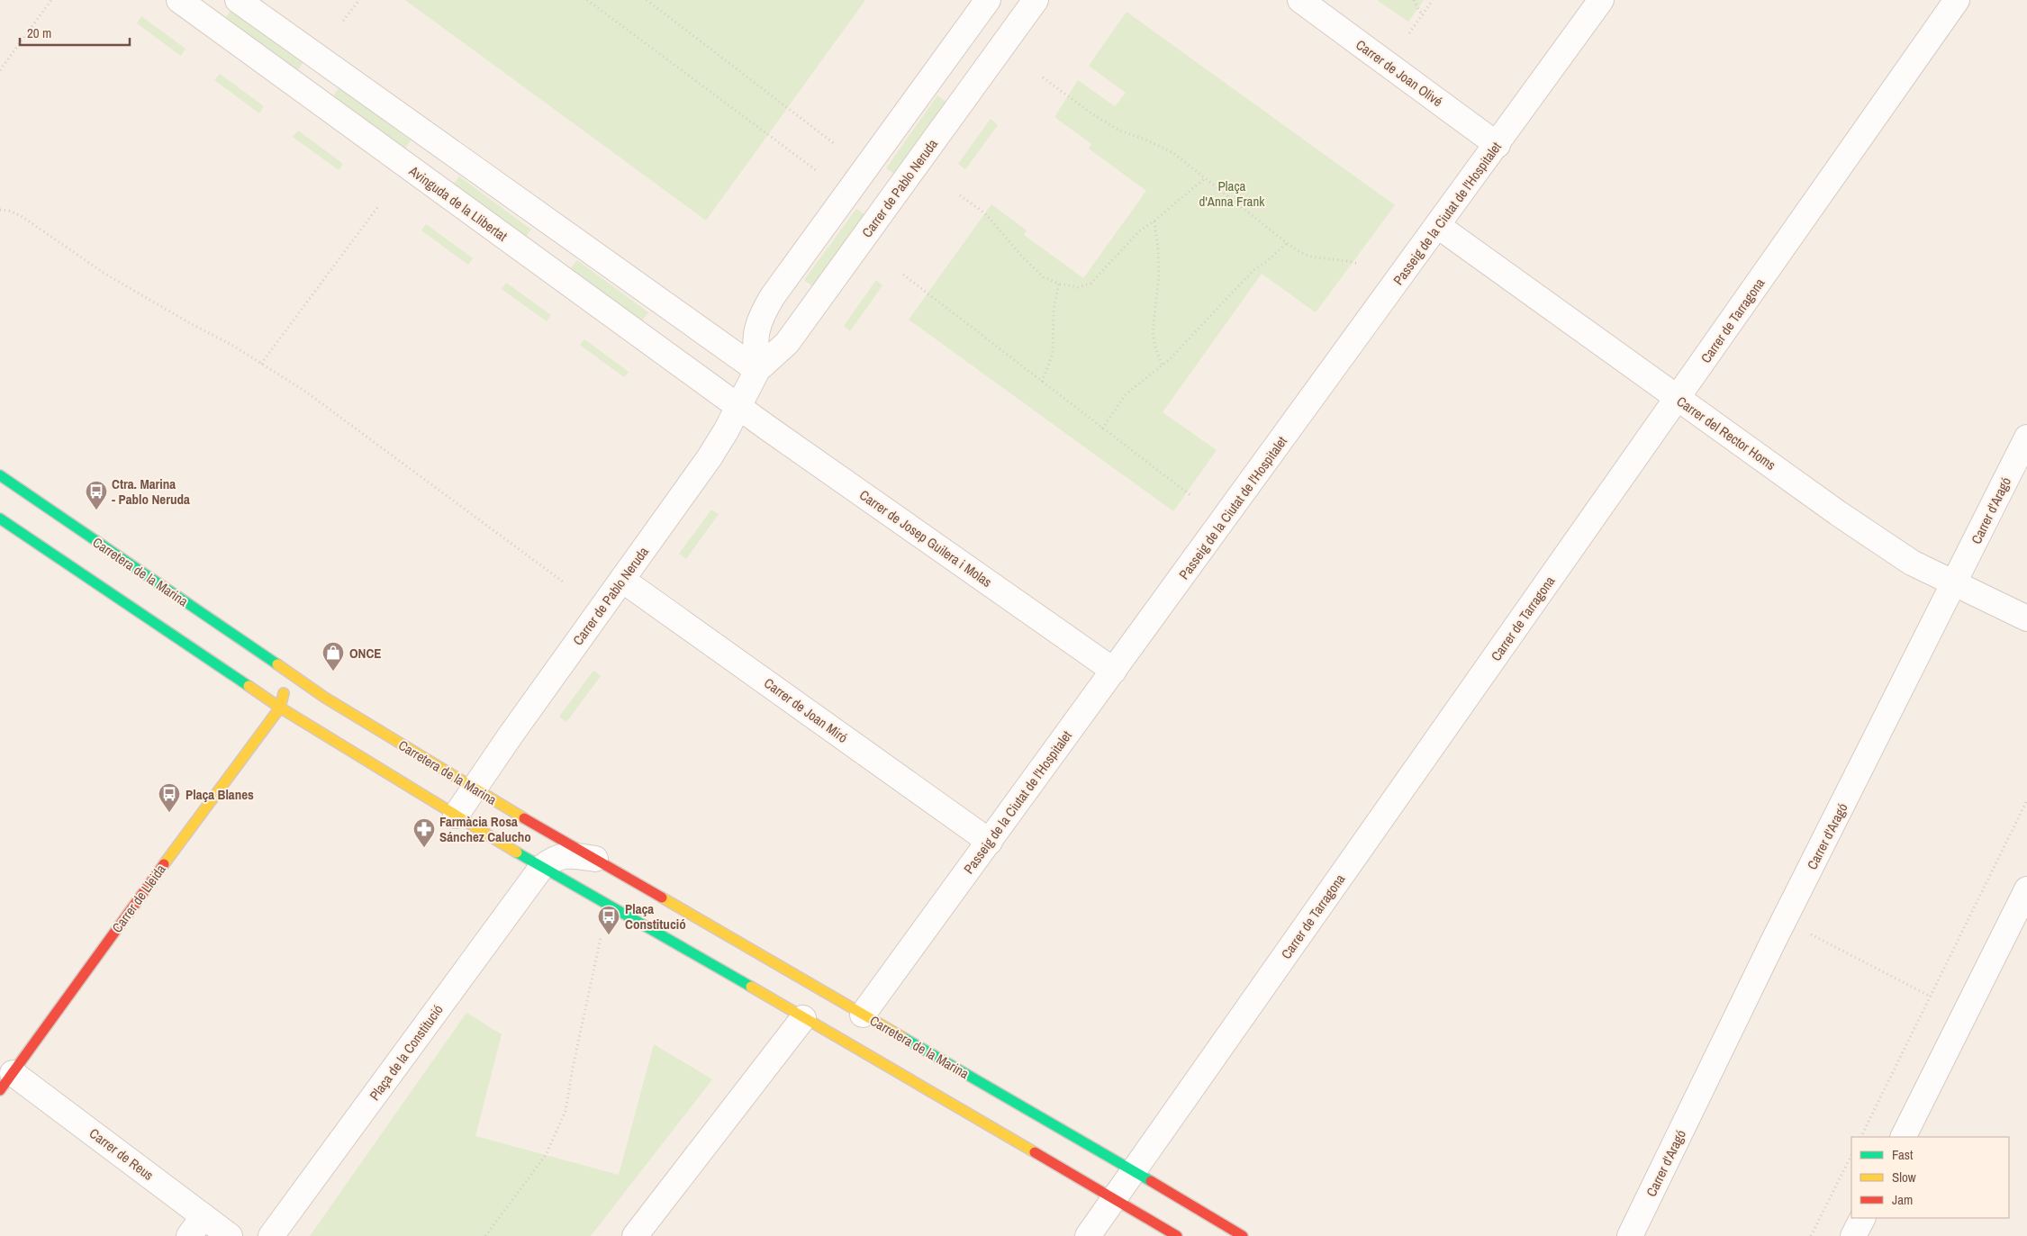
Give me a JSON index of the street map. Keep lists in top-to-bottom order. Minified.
{"streets":{"street":["Carrer de Joan Olivé","Carrer de Pablo Neruda","Avinguda de la Llibertat","Passeig de la Ciutat de l'Hospitalet","Carrer de Tarragona","Carrer del Rector Homs","Carrer d'Aragó","Carrer de Josep Guilera i Molas","Carretera de la Marina","Carrer de Joan Miró","Carrer de Lleida","Plaça de la Constitució","Carrer de Reus"]},"crossings":[["Carrer de Joan Olivé","Passeig de la Ciutat de l'Hospitalet"],["Carrer de Pablo Neruda","Avinguda de la Llibertat"],["Carrer de Pablo Neruda","Carrer de Josep Guilera i Molas"],["Carrer de Pablo Neruda","Carretera de la Marina"],["Carrer de Pablo Neruda","Carrer de Joan Miró"],["Avinguda de la Llibertat","Carrer de Josep Guilera i Molas"],["Passeig de la Ciutat de l'Hospitalet","Carrer del Rector Homs"],["Passeig de la Ciutat de l'Hospitalet","Carrer de Josep Guilera i Molas"],["Passeig de la Ciutat de l'Hospitalet","Carretera de la Marina"],["Passeig de la Ciutat de l'Hospitalet","Carrer de Joan Miró"],["Carrer de Tarragona","Carrer del Rector Homs"],["Carrer de Tarragona","Carretera de la Marina"],["Carrer del Rector Homs","Carrer d'Aragó"],["Carretera de la Marina","Carrer de Lleida"],["Carretera de la Marina","Plaça de la Constitució"],["Carrer de Lleida","Carrer de Reus"]],"parks":["Plaça d'Anna Frank"],"places":{"bus stop":["Ctra. Marina - Pablo Neruda","Plaça Blanes","Plaça Constitució"],"shop":["ONCE"],"pharmacy":["Farmàcia Rosa Sánchez Calucho"]},"legend":["Fast","Slow","Jam"],"scale_bar":"20 m"}
